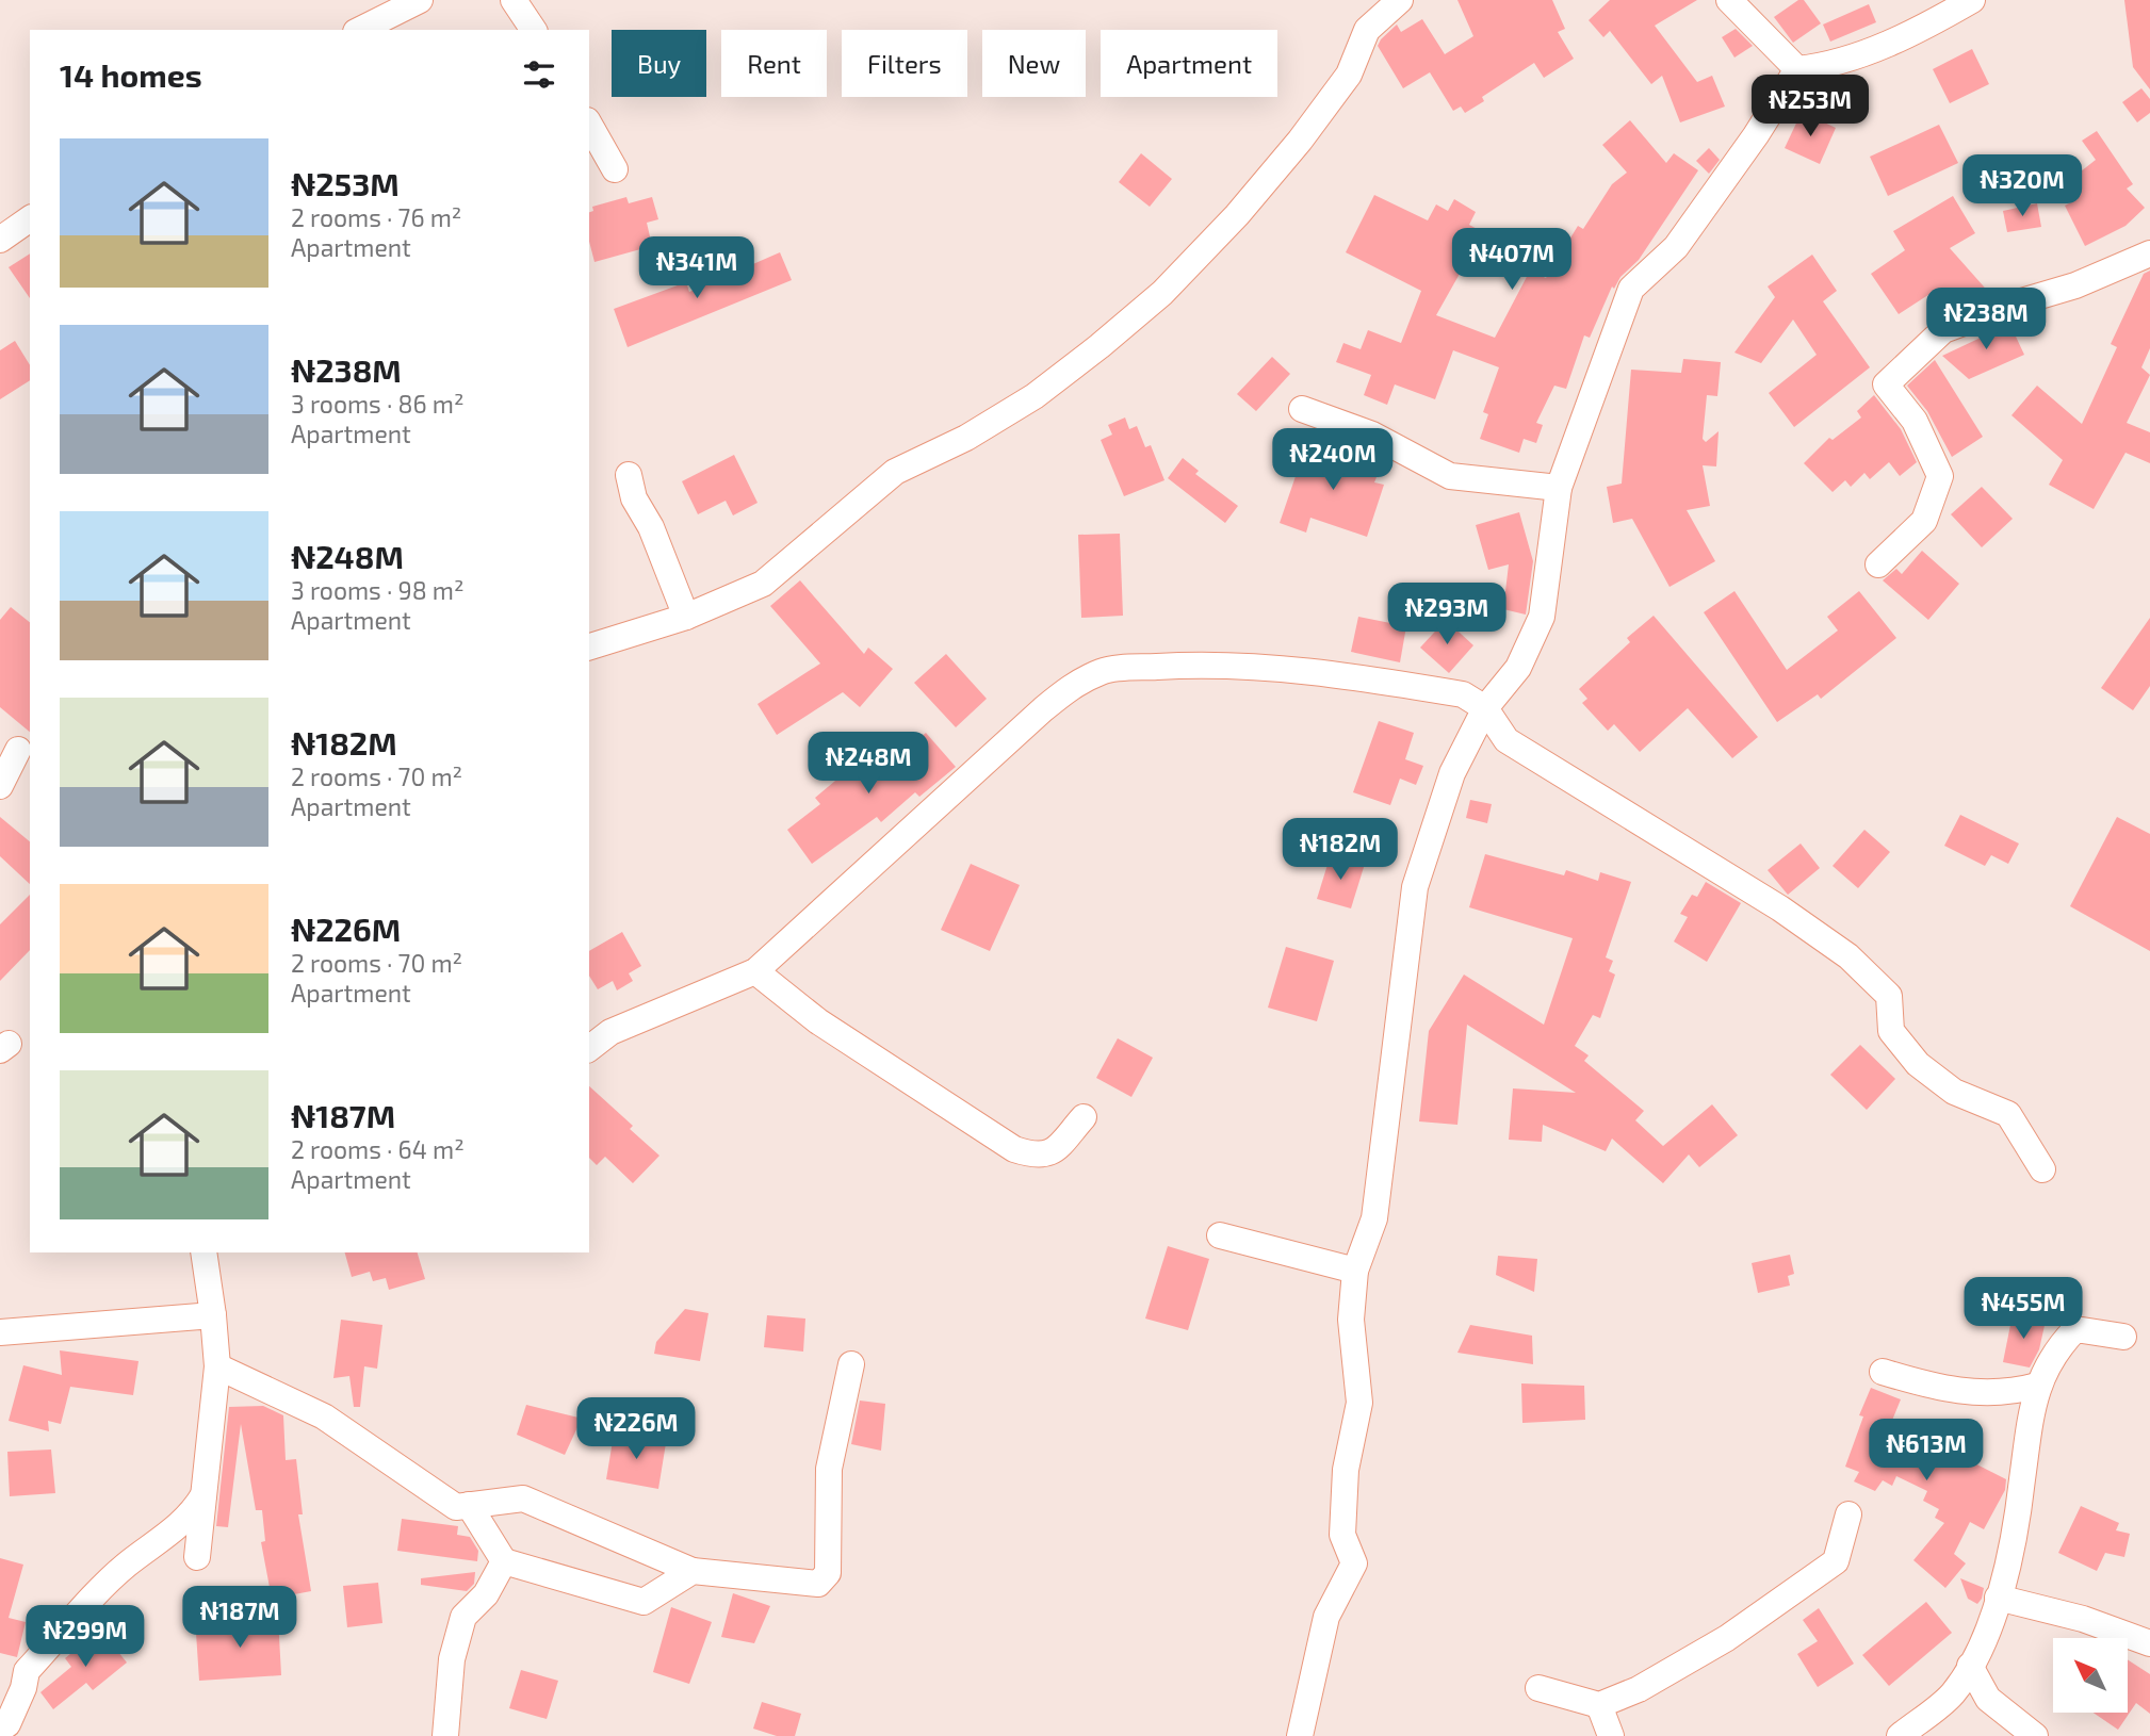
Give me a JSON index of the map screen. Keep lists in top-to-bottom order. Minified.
{"north":"top left","page":{"chip":["Buy","Rent","Filters","New","Apartment"],"heading":"14 homes","price":["₦253M","₦320M","₦407M","₦341M","₦238M","₦240M","₦293M","₦248M","₦182M","₦455M","₦226M","₦613M","₦187M","₦299M"],"list":[{"name":"₦253M","note":"2 rooms · 76 m² · Apartment"},{"name":"₦238M","note":"3 rooms · 86 m² · Apartment"},{"name":"₦248M","note":"3 rooms · 98 m² · Apartment"},{"name":"₦182M","note":"2 rooms · 70 m² · Apartment"},{"name":"₦226M","note":"2 rooms · 70 m² · Apartment"},{"name":"₦187M","note":"2 rooms · 64 m² · Apartment"}]}}
